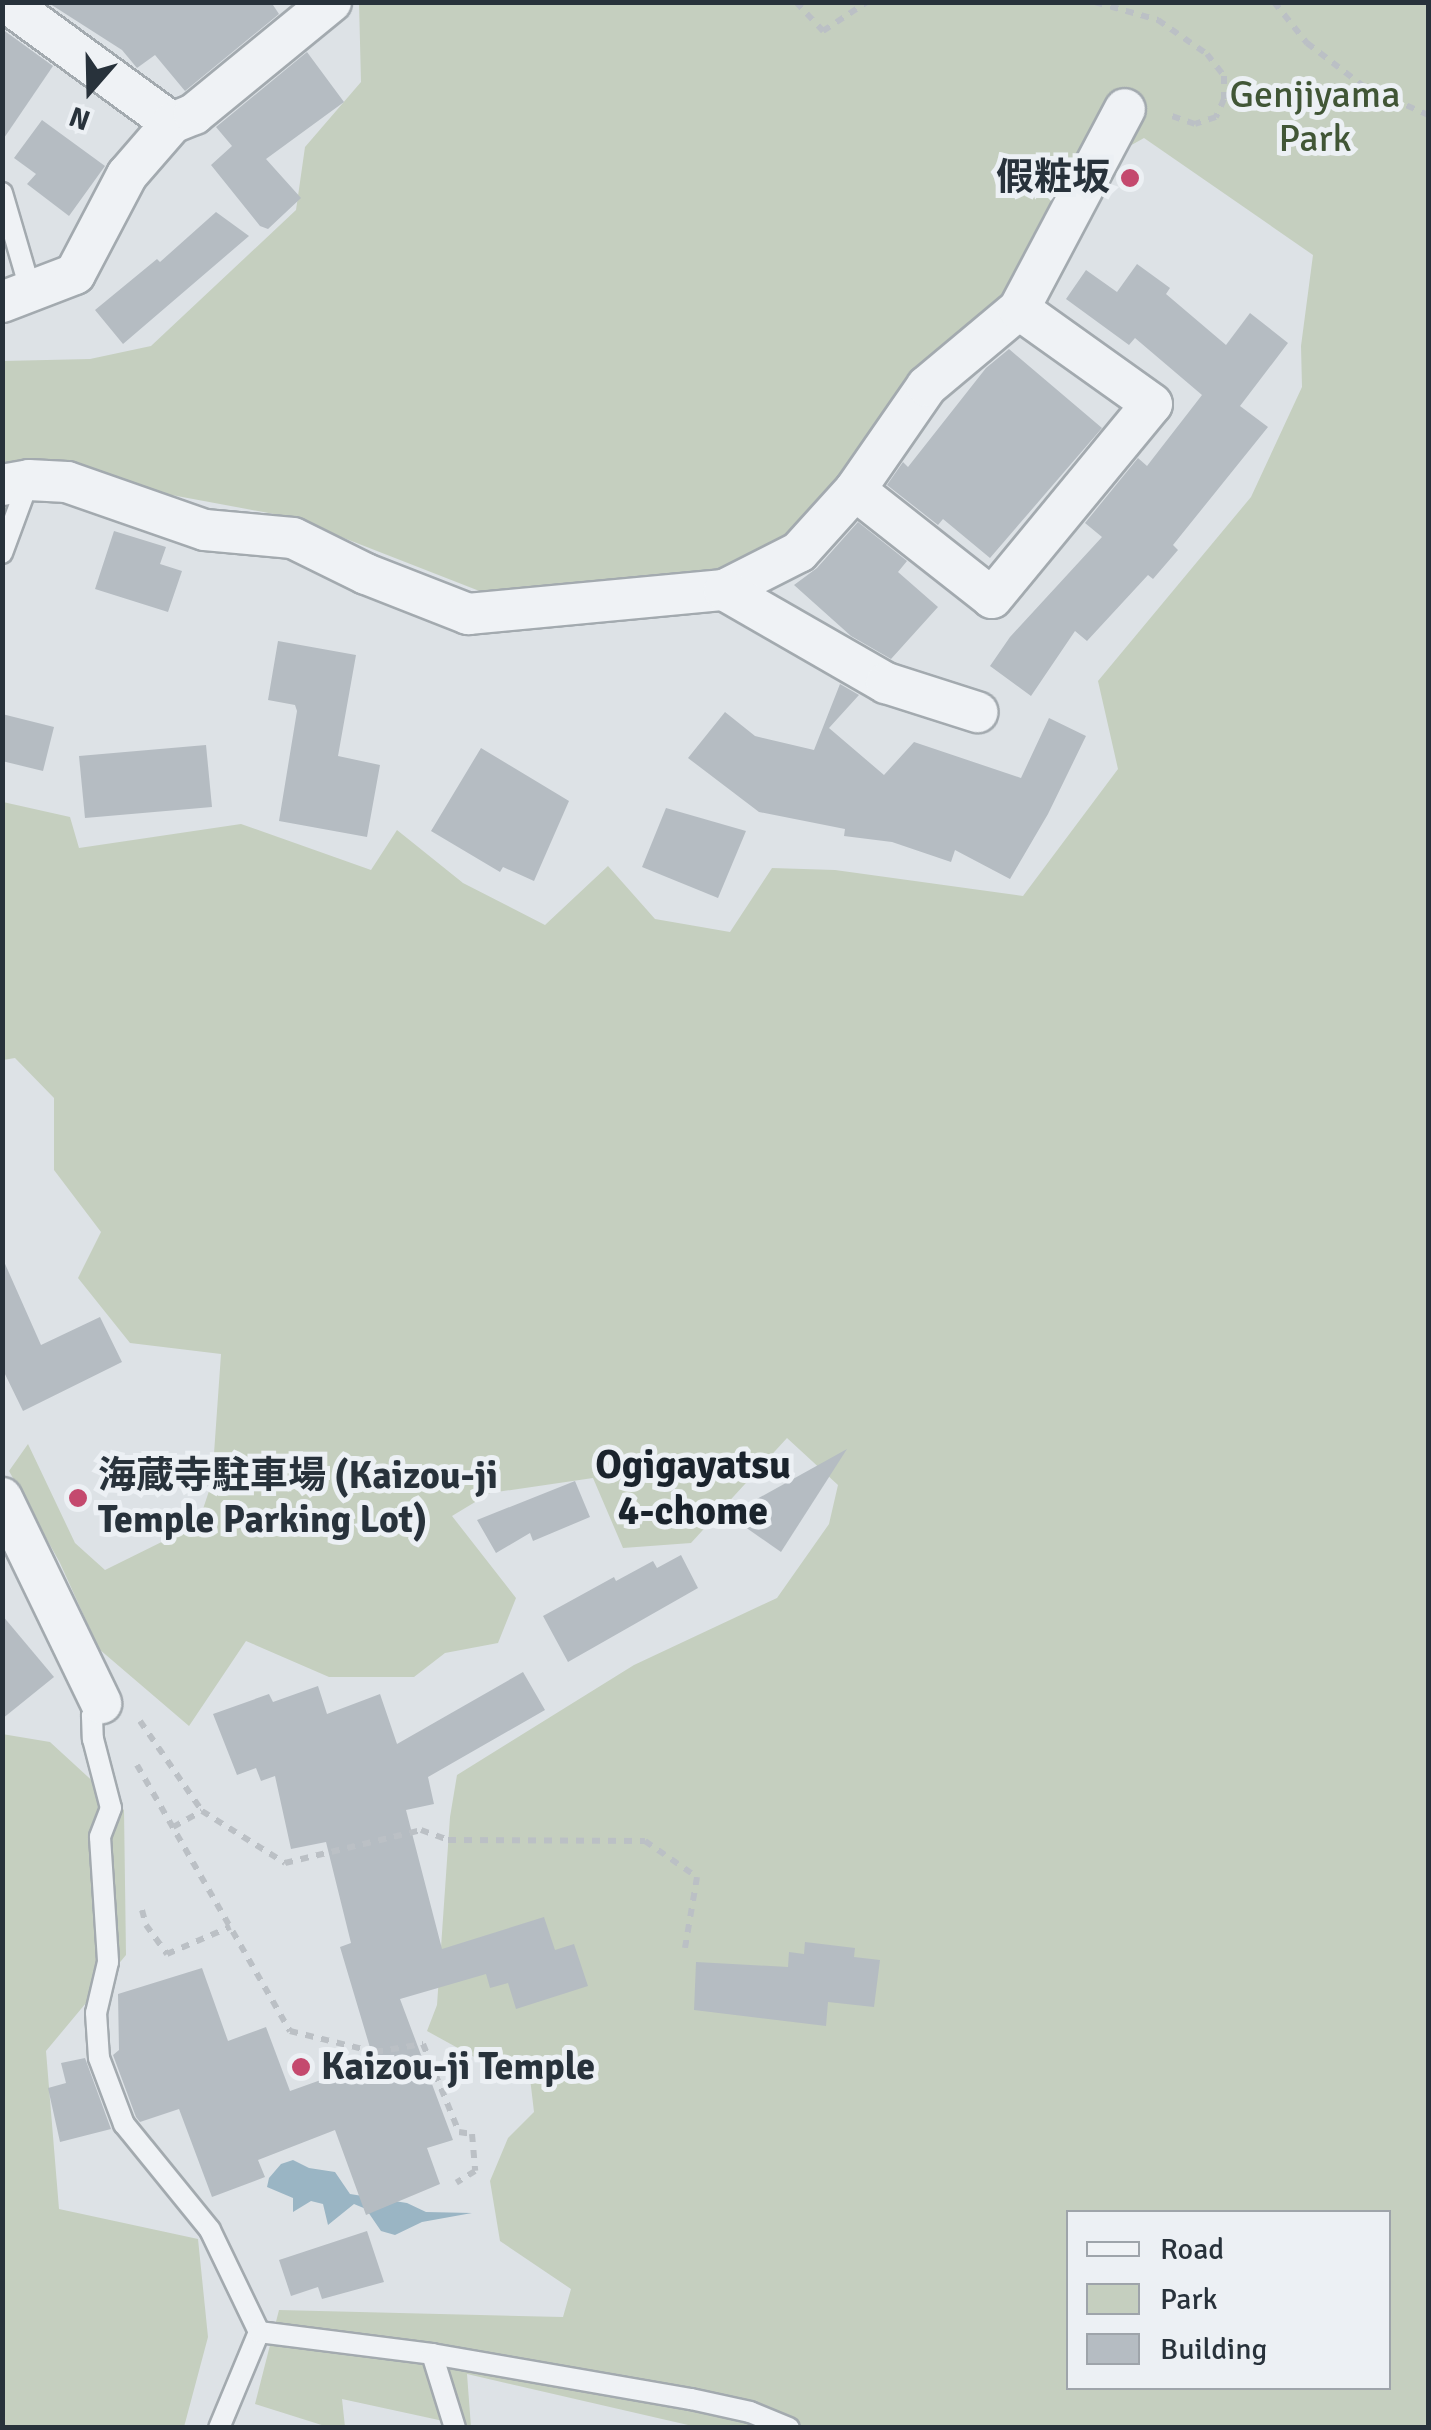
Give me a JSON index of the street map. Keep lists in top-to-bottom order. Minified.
{"districts":["Ogigayatsu 4-chome"],"parks":["Genjiyama Park"],"places":["假粧坂","海蔵寺駐車場 (Kaizou-ji Temple Parking Lot)","Kaizou-ji Temple"],"legend":["Road","Park","Building"],"north":"bottom"}
